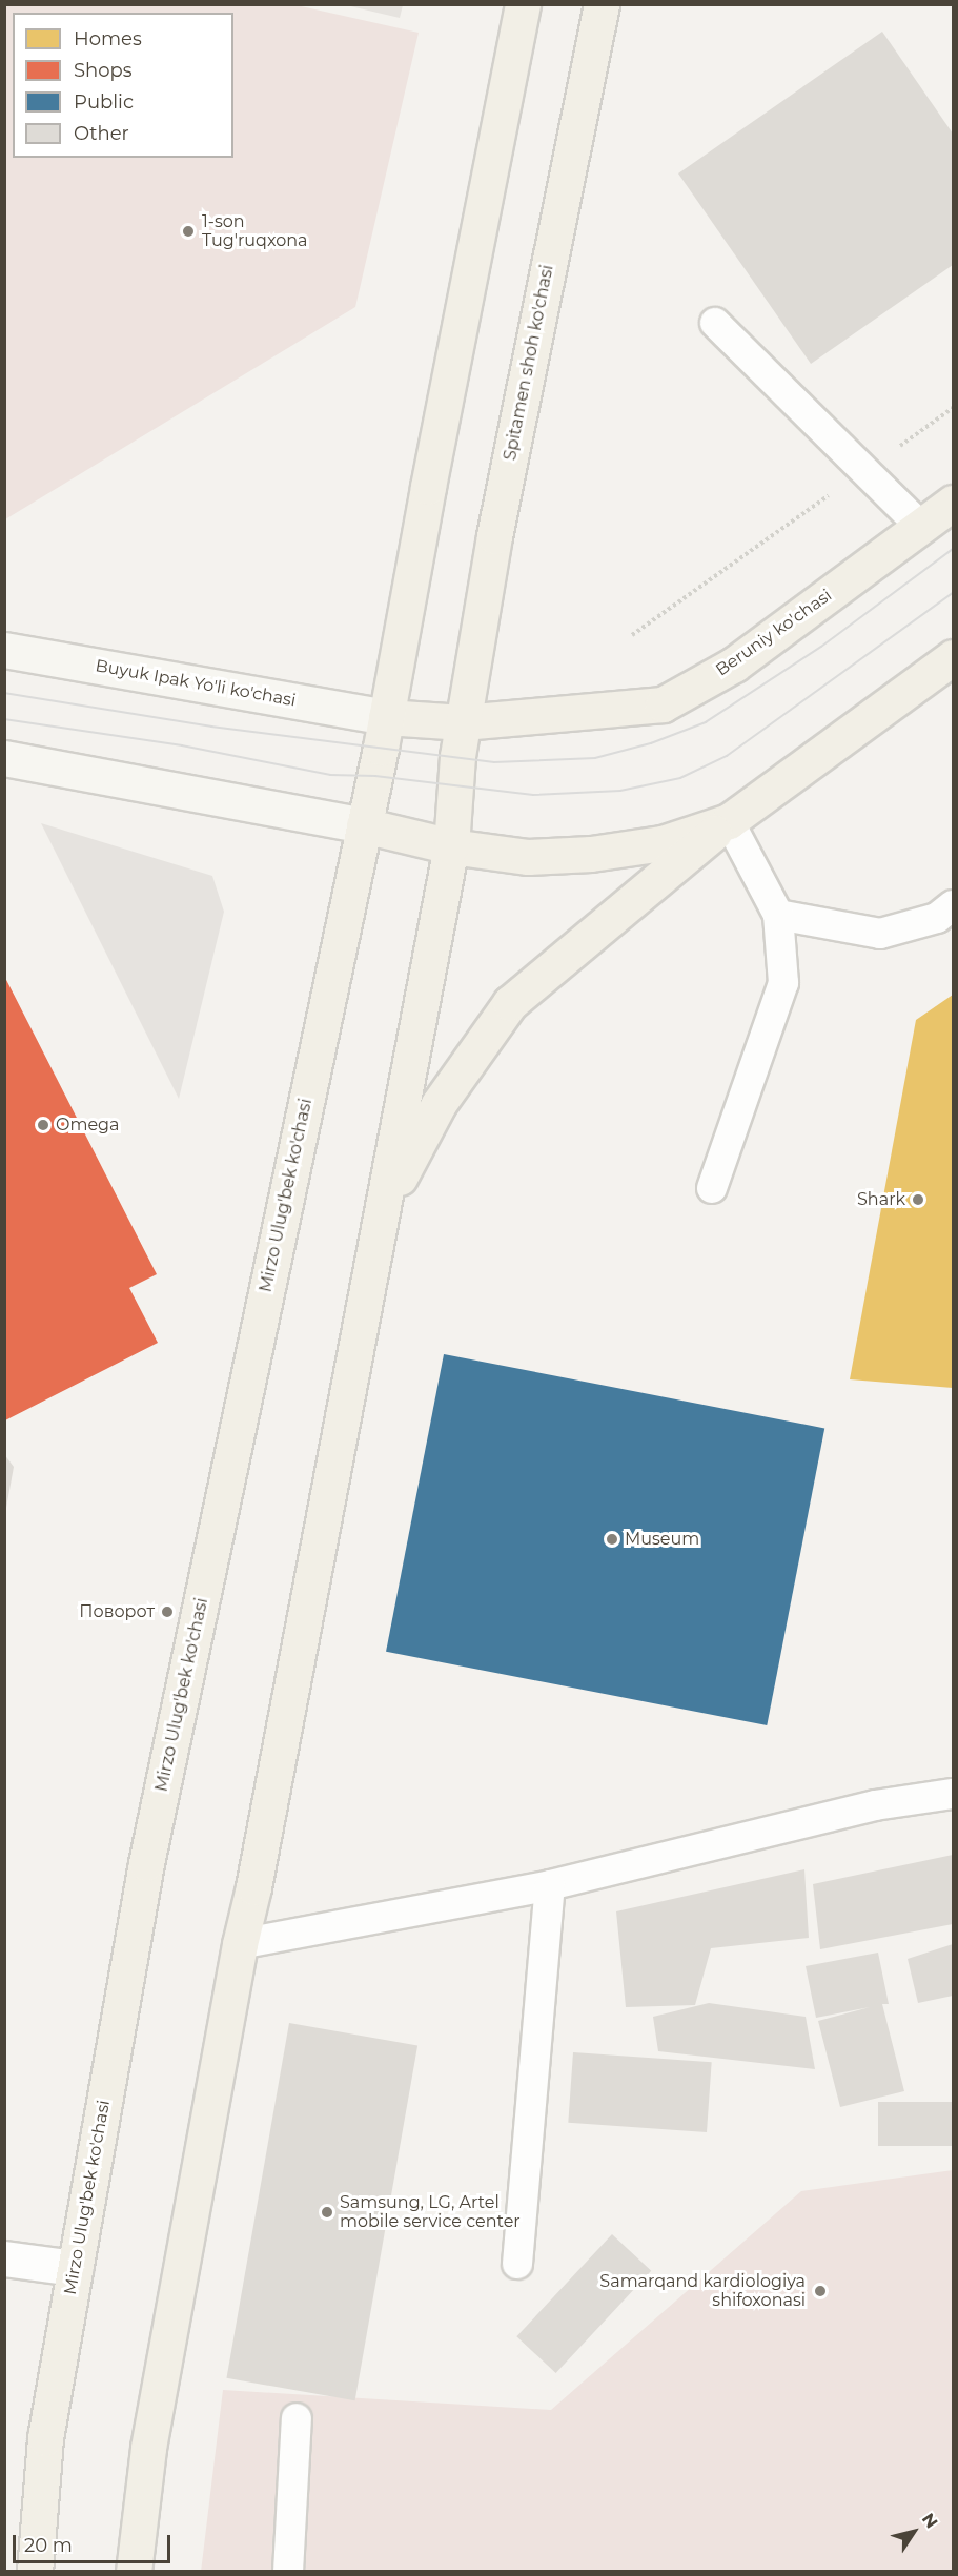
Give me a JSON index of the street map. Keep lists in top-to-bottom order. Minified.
{"streets":{"main road":["Spitamen shoh ko'chasi","Beruniy ko'chasi","Buyuk Ipak Yo'li ko'chasi","Mirzo Ulug'bek ko'chasi"]},"crossings":[["Spitamen shoh ko'chasi","Beruniy ko'chasi"],["Beruniy ko'chasi","Buyuk Ipak Yo'li ko'chasi"],["Beruniy ko'chasi","Mirzo Ulug'bek ko'chasi"],["Buyuk Ipak Yo'li ko'chasi","Mirzo Ulug'bek ko'chasi"]],"places":["1-son Tug'ruqxona","Omega","Shark","Museum","Поворот","Samsung, LG, Artel mobile service center","Samarqand kardiologiya shifoxonasi"],"legend":["Homes","Shops","Public","Other"],"scale_bar":"20 m","north":"top right"}
